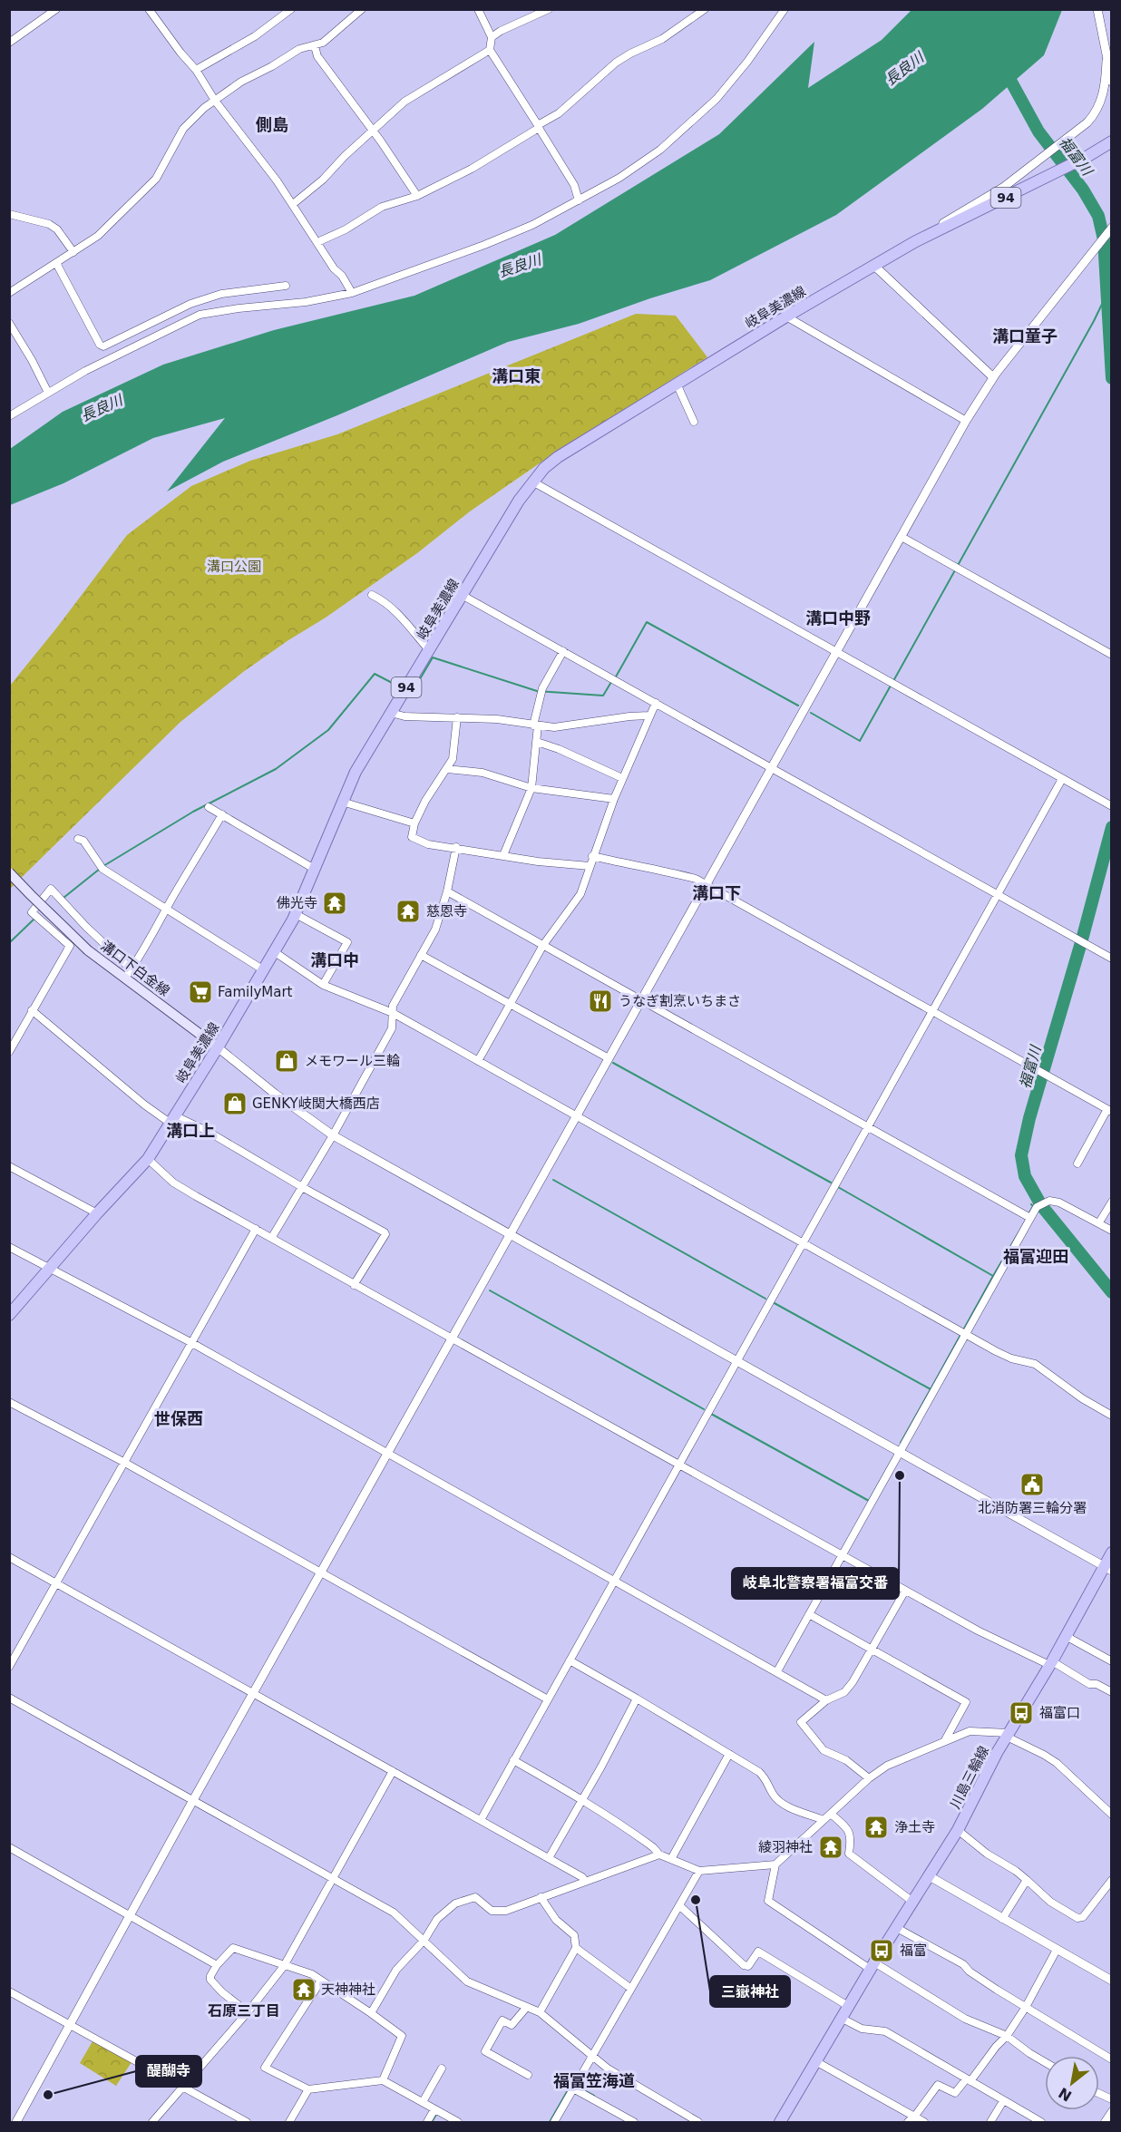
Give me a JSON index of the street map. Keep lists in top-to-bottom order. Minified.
{"streets":{"main road":["94","岐阜美濃線","溝口下白金線","川島三輪線"]},"crossings":[["岐阜美濃線","溝口下白金線"]],"districts":["側島","溝口童子","溝口東","溝口中野","溝口下","溝口中","溝口上","福富迎田","世保西","石原三丁目","福富笠海道"],"water":["長良川","福富川"],"parks":["溝口公園"],"places":{"temple":["佛光寺","慈恩寺","浄土寺","綾羽神社","天神神社"],"supermarket":["FamilyMart"],"restaurant":["うなぎ割烹いちまさ"],"shop":["メモワール三輪","GENKY岐関大橋西店"],"other":["岐阜北警察署福富交番","三嶽神社","醍醐寺"],"public building":["北消防署三輪分署"],"bus stop":["福富口","福富"]},"north":"bottom left"}
